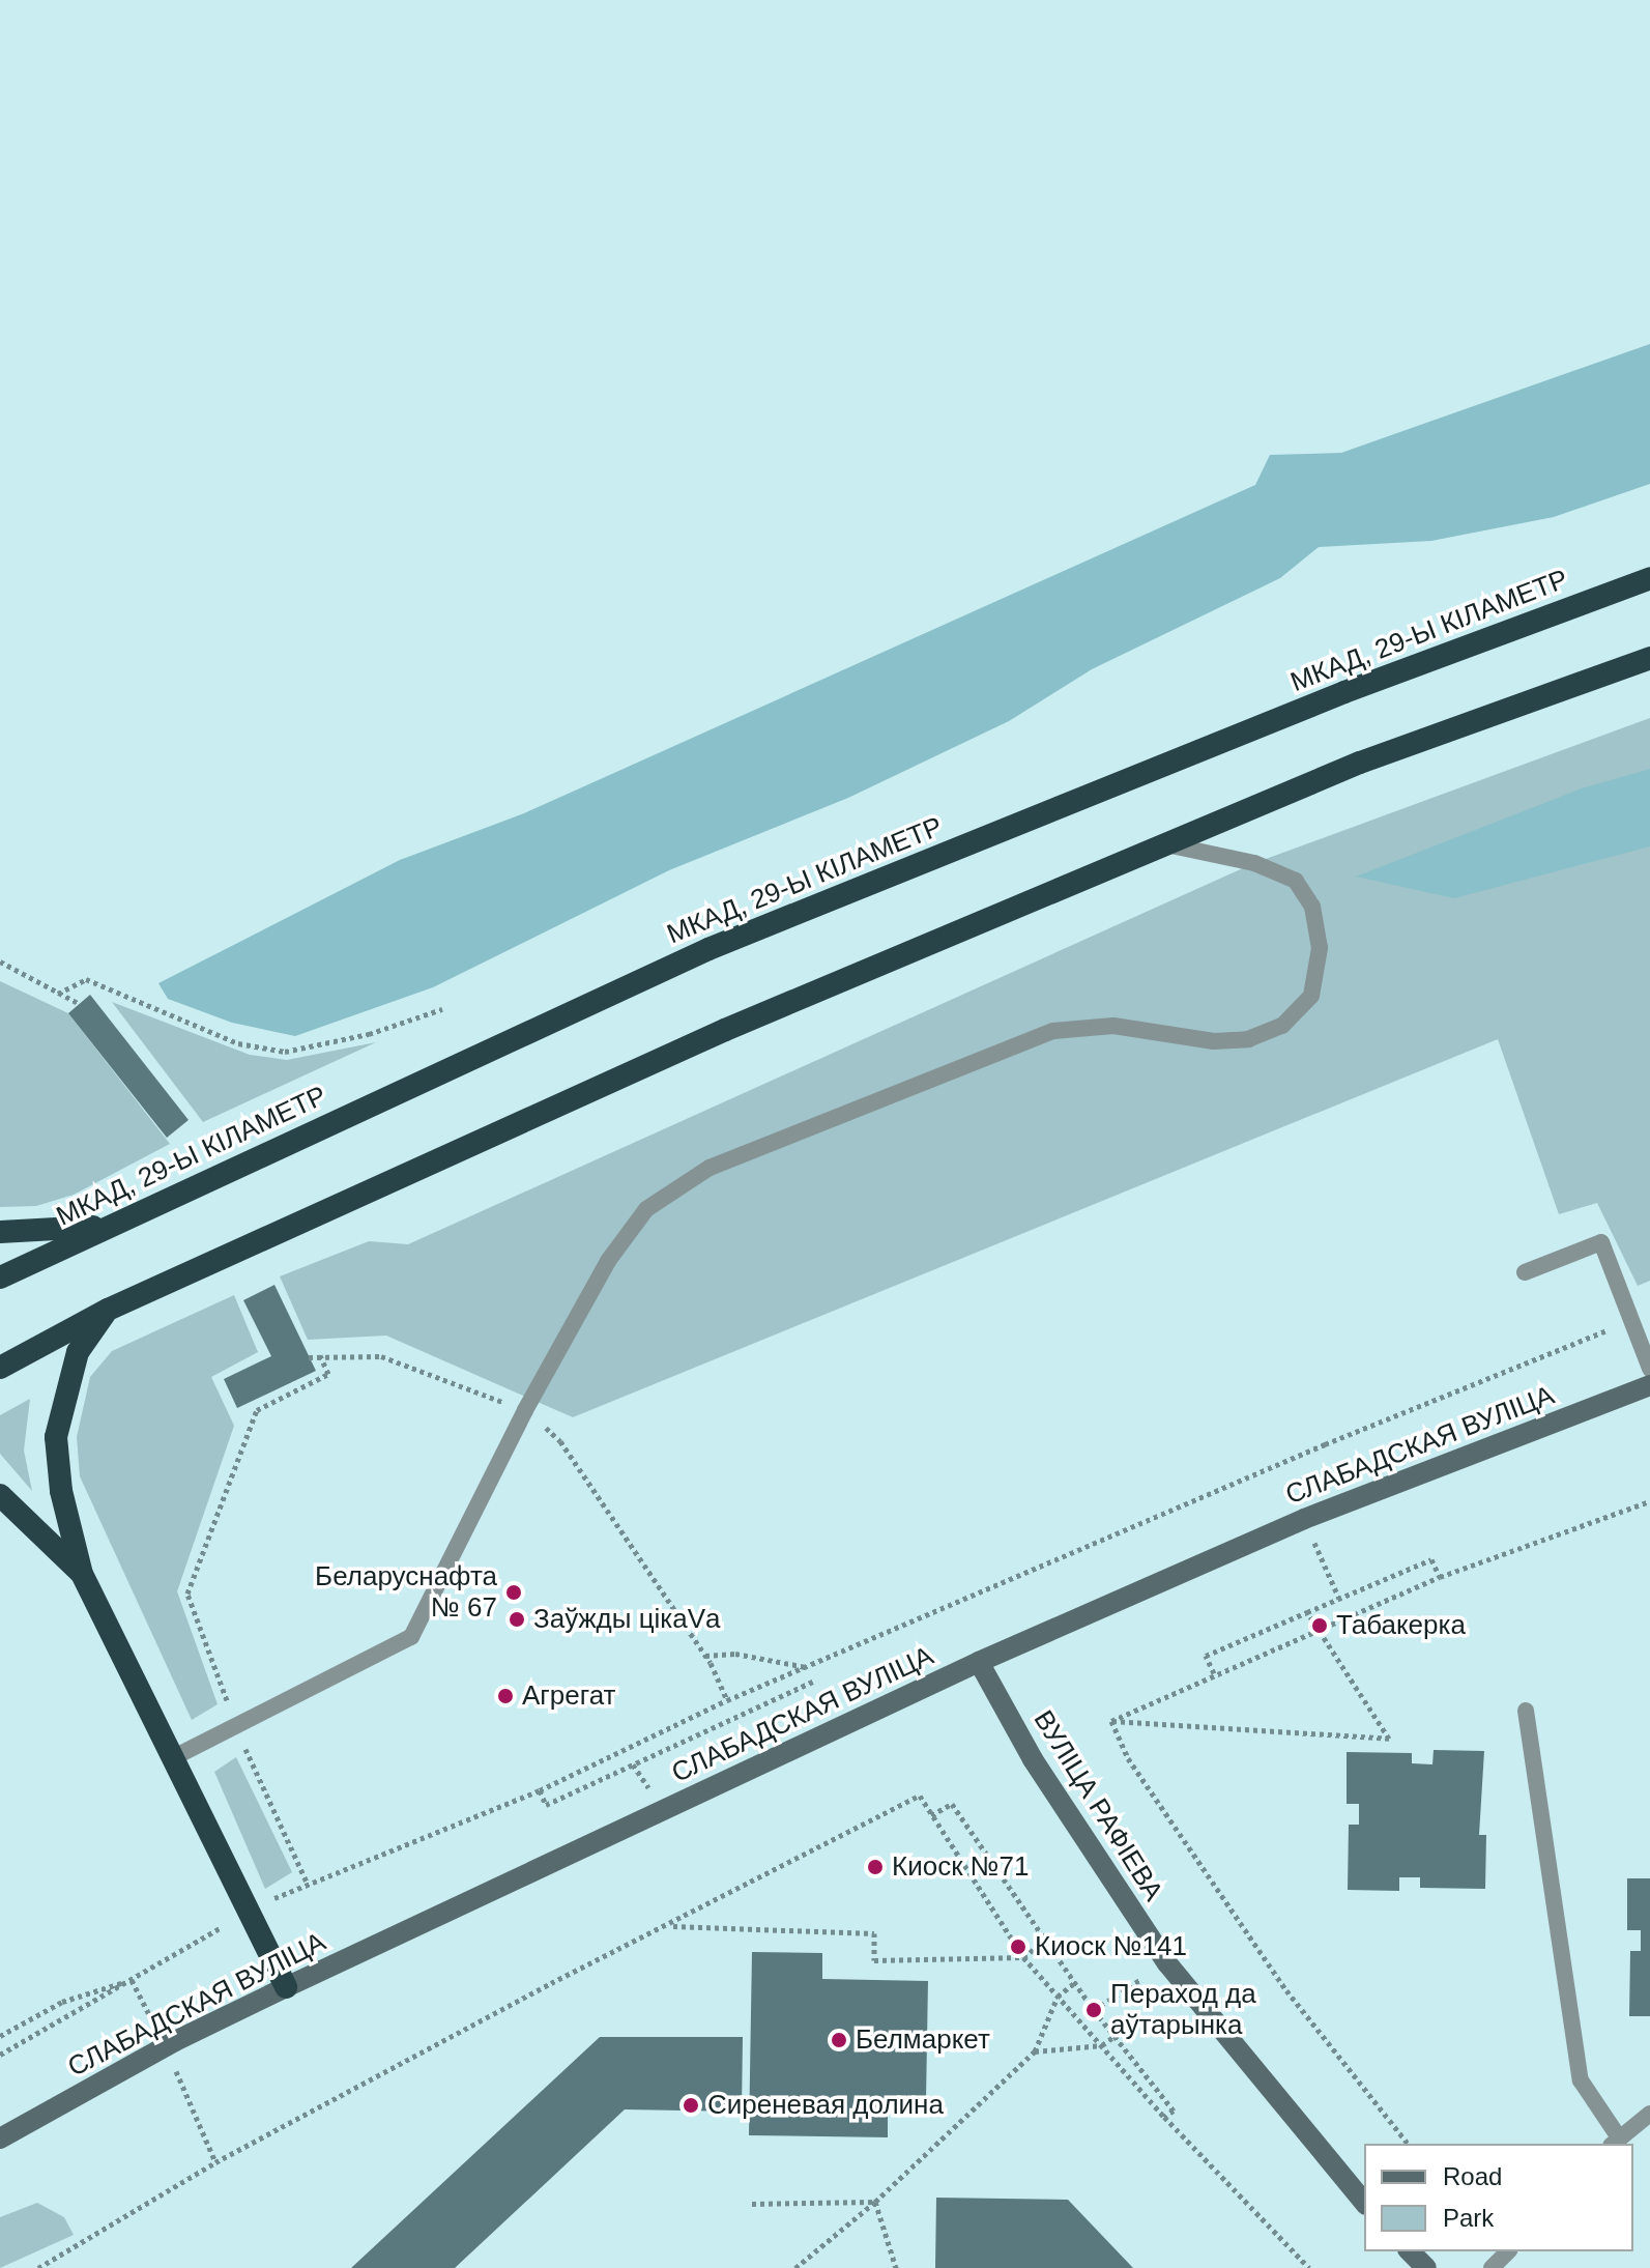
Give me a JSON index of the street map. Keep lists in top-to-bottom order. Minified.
{"streets":{"highway":["МКАД, 29-Ы КІЛАМЕТР"],"main road":["СЛАБАДСКАЯ ВУЛІЦА","ВУЛІЦА РАФІЕВА"]},"crossings":[["СЛАБАДСКАЯ ВУЛІЦА","ВУЛІЦА РАФІЕВА"]],"places":["Беларуснафта № 67","Заўжды цікаVа","Табакерка","Агрегат","Киоск №71","Киоск №141","Пераход да аўтарынка","Белмаркет","Сиреневая долина"],"legend":["Road","Park"]}
